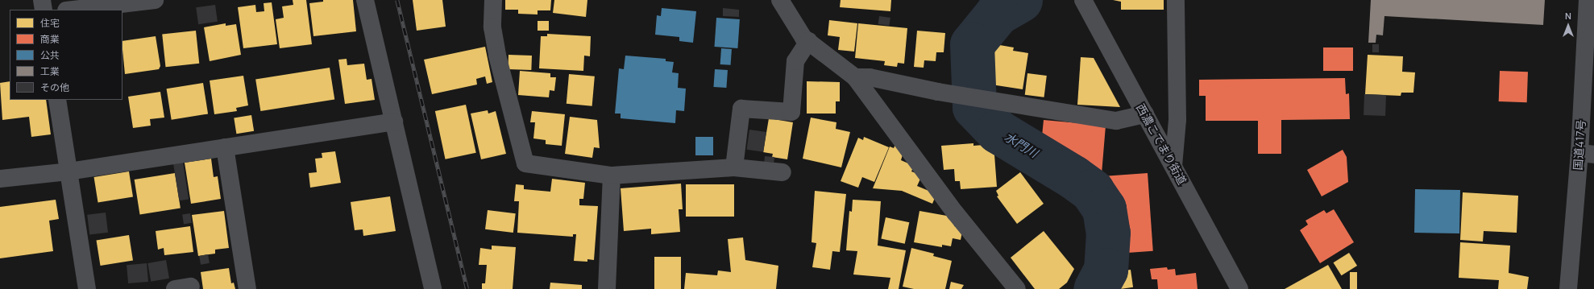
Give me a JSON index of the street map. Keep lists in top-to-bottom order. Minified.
{"streets":{"highway":["国道417号"],"street":["西濃こでまり街道"]},"water":["水門川"],"legend":["住宅","商業","公共","工業","その他"],"north":"top"}
